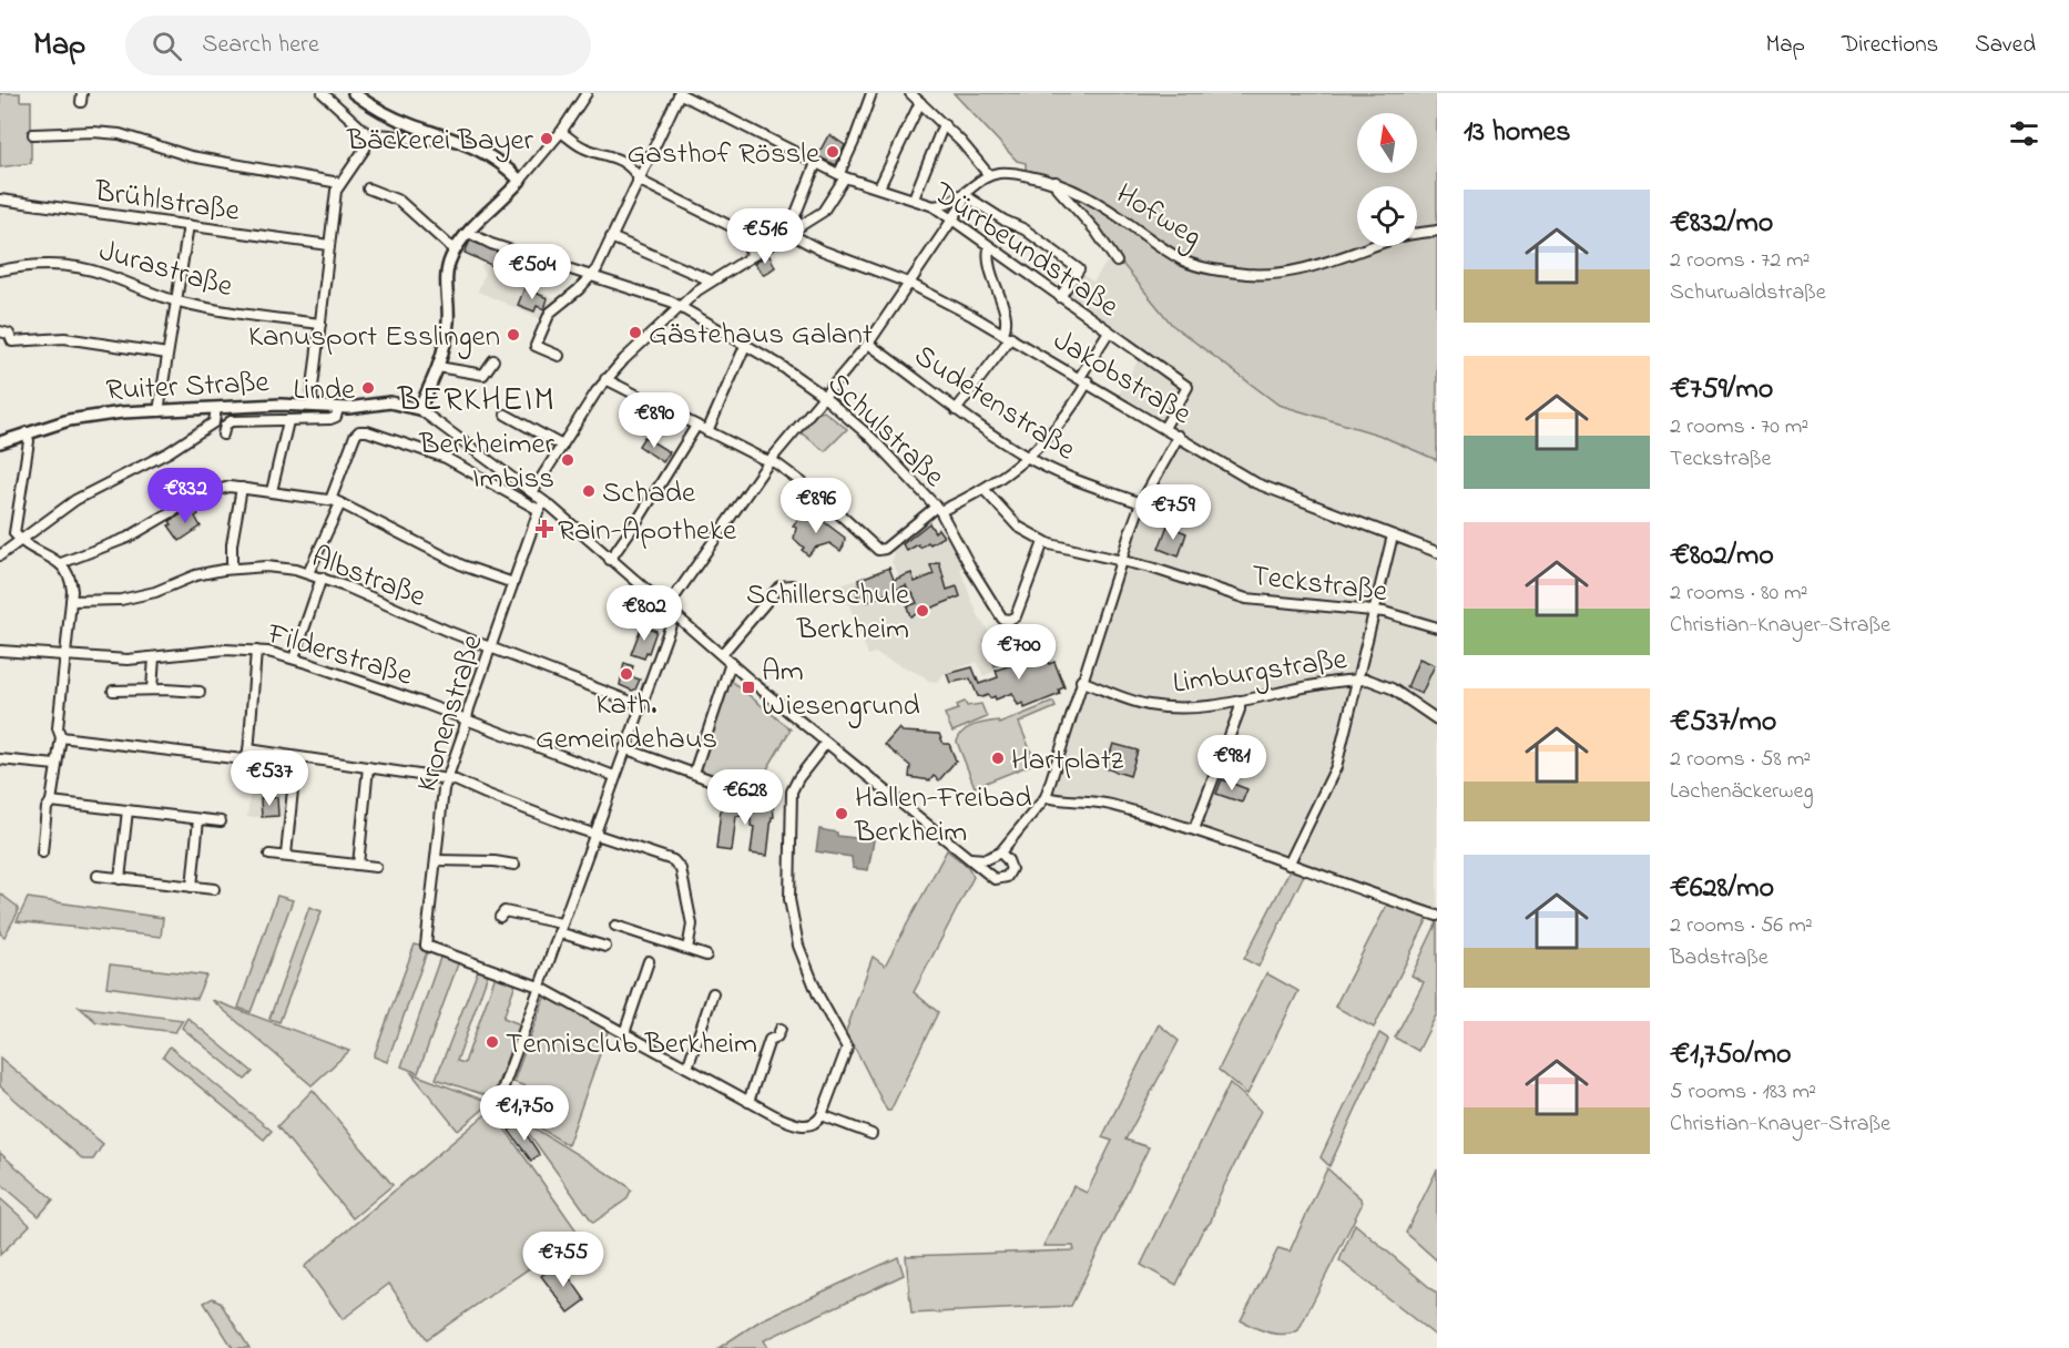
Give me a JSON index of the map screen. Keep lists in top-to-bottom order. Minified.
{"streets":{"street":["Brühlstraße","Hofweg","Dürrbeundstraße","Jurastraße","Jakobstraße","Ruiter Straße","Sudetenstraße","Schulstraße","Albstraße","Teckstraße","Filderstraße","Limburgstraße","Kronenstraße"]},"crossings":[["Dürrbeundstraße","Jakobstraße"],["Schulstraße","Teckstraße"],["Albstraße","Kronenstraße"],["Filderstraße","Kronenstraße"]],"districts":["BERKHEIM"],"places":{"other":["Bäckerei Bayer","Gasthof Rössle","Gästehaus Galant","Kanusport Esslingen","Linde","Berkheimer Imbiss","Schade","Schillerschule Berkheim","Kath. Gemeindehaus","Hartplatz","Hallen-Freibad Berkheim","Tennisclub Berkheim"],"health":["Rain-Apotheke"],"transit":["Am Wiesengrund"]},"north":"top","page":{"header":"Map","search":"Search here","nav":["Map","Directions","Saved"],"heading":"13 homes","list":[{"name":"€832/mo","note":"2 rooms · 72 m² · Schurwaldstraße"},{"name":"€759/mo","note":"2 rooms · 70 m² · Teckstraße"},{"name":"€802/mo","note":"2 rooms · 80 m² · Christian-Knayer-Straße"},{"name":"€537/mo","note":"2 rooms · 58 m² · Lachenäckerweg"},{"name":"€628/mo","note":"2 rooms · 56 m² · Badstraße"},{"name":"€1,750/mo","note":"5 rooms · 183 m² · Christian-Knayer-Straße"}],"price":["€516","€504","€890","€832","€896","€759","€802","€700","€981","€537","€628","€1,750","€755"]}}
